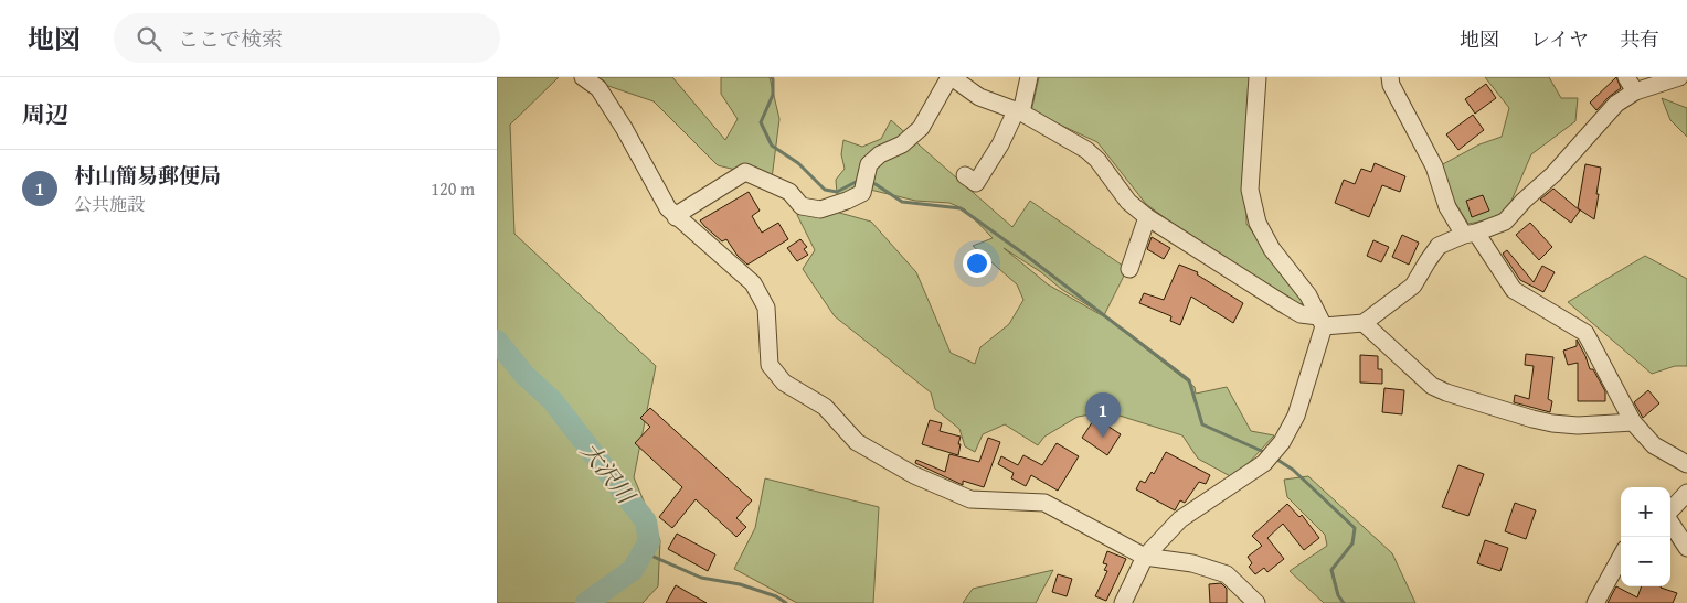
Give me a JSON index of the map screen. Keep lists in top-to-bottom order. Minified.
{"water":["大沢川"],"page":{"header":"地図","search":"ここで検索","nav":["地図","レイヤ","共有"],"heading":"周辺","list":[{"mark":"1","name":"村山簡易郵便局","note":"公共施設","value":"120 m"}],"pins":"1","map_buttons":["+","−"]}}
